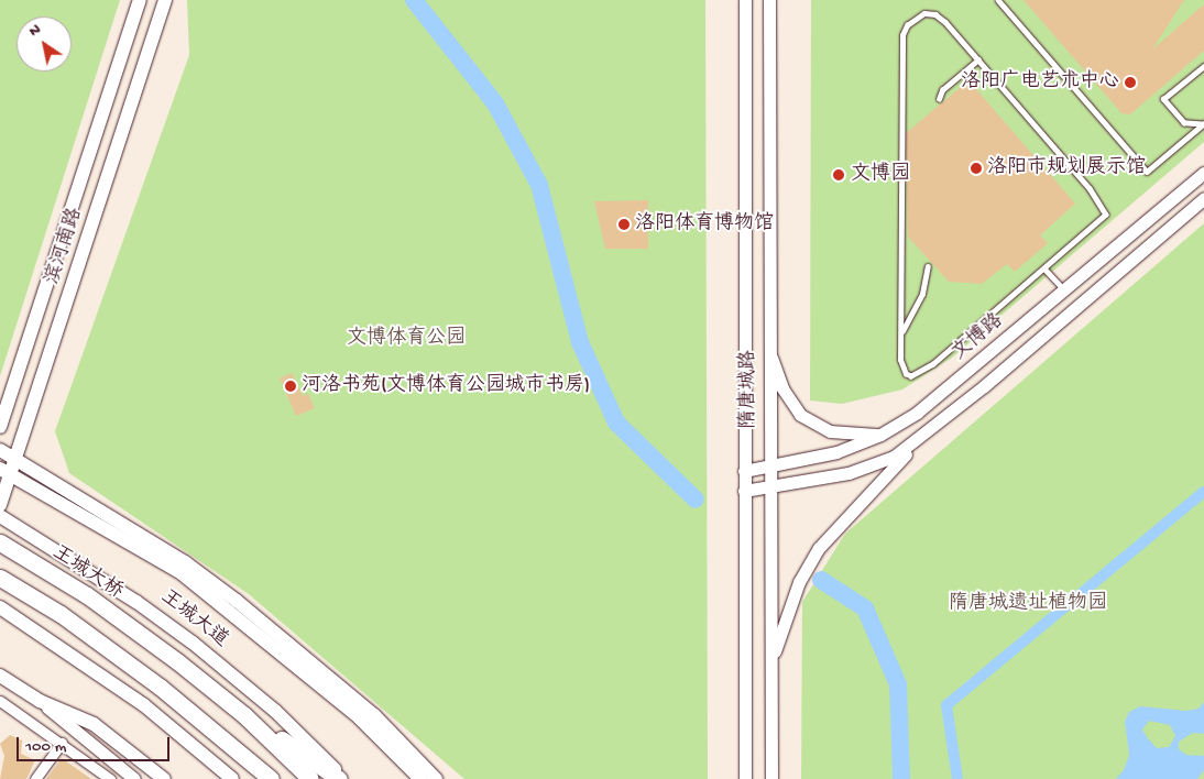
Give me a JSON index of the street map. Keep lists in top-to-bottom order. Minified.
{"streets":{"highway":["王城大桥"],"main road":["滨河南路","文博路","隋唐城路","王城大道"]},"crossings":[["文博路","隋唐城路"]],"parks":["文博体育公园","隋唐城遗址植物园"],"places":["洛阳广电艺术中心","洛阳市规划展示馆","文博园","洛阳体育博物馆","河洛书苑(文博体育公园城市书房)"],"scale_bar":"100 m","north":"top left"}
